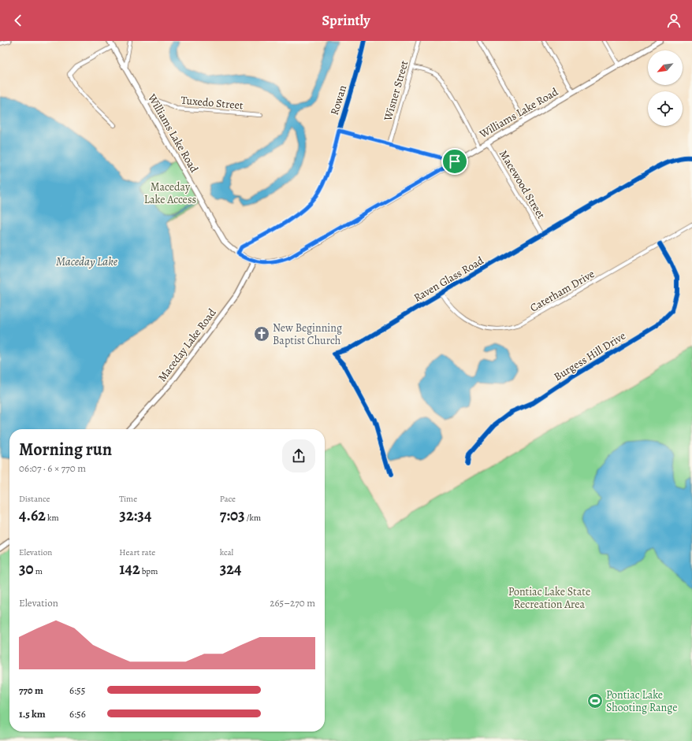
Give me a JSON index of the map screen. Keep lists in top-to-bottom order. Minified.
{"streets":{"main road":["Williams Lake Road"],"street":["Wisner Street","Rowan","Tuxedo Street","Macewood Street","Raven Glass Road","Caterham Drive","Maceday Lake Road","Burgess Hill Drive"]},"crossings":[["Rowan","Williams Lake Road"],["Tuxedo Street","Williams Lake Road"],["Williams Lake Road","Macewood Street"],["Williams Lake Road","Maceday Lake Road"],["Macewood Street","Raven Glass Road"],["Raven Glass Road","Caterham Drive"],["Caterham Drive","Burgess Hill Drive"]],"water":["Maceday Lake"],"parks":["Maceday Lake Access","Pontiac Lake State Recreation Area"],"places":{"church":["New Beginning Baptist Church"],"sports":["Pontiac Lake Shooting Range"]},"north":"bottom left","page":{"header":"Sprintly","heading":["Morning run","06:07 · 6 × 770 m"],"stats":[["Distance","4.62 km"],["Time","32:34"],["Pace","7:03 /km"],["Elevation","30 m"],["Heart rate","142 bpm"],["kcal","324"]],"chart":["Elevation","265–270 m"],"list":[{"name":"770 m","note":"6:55"},{"name":"1.5 km","note":"6:56"}]}}
